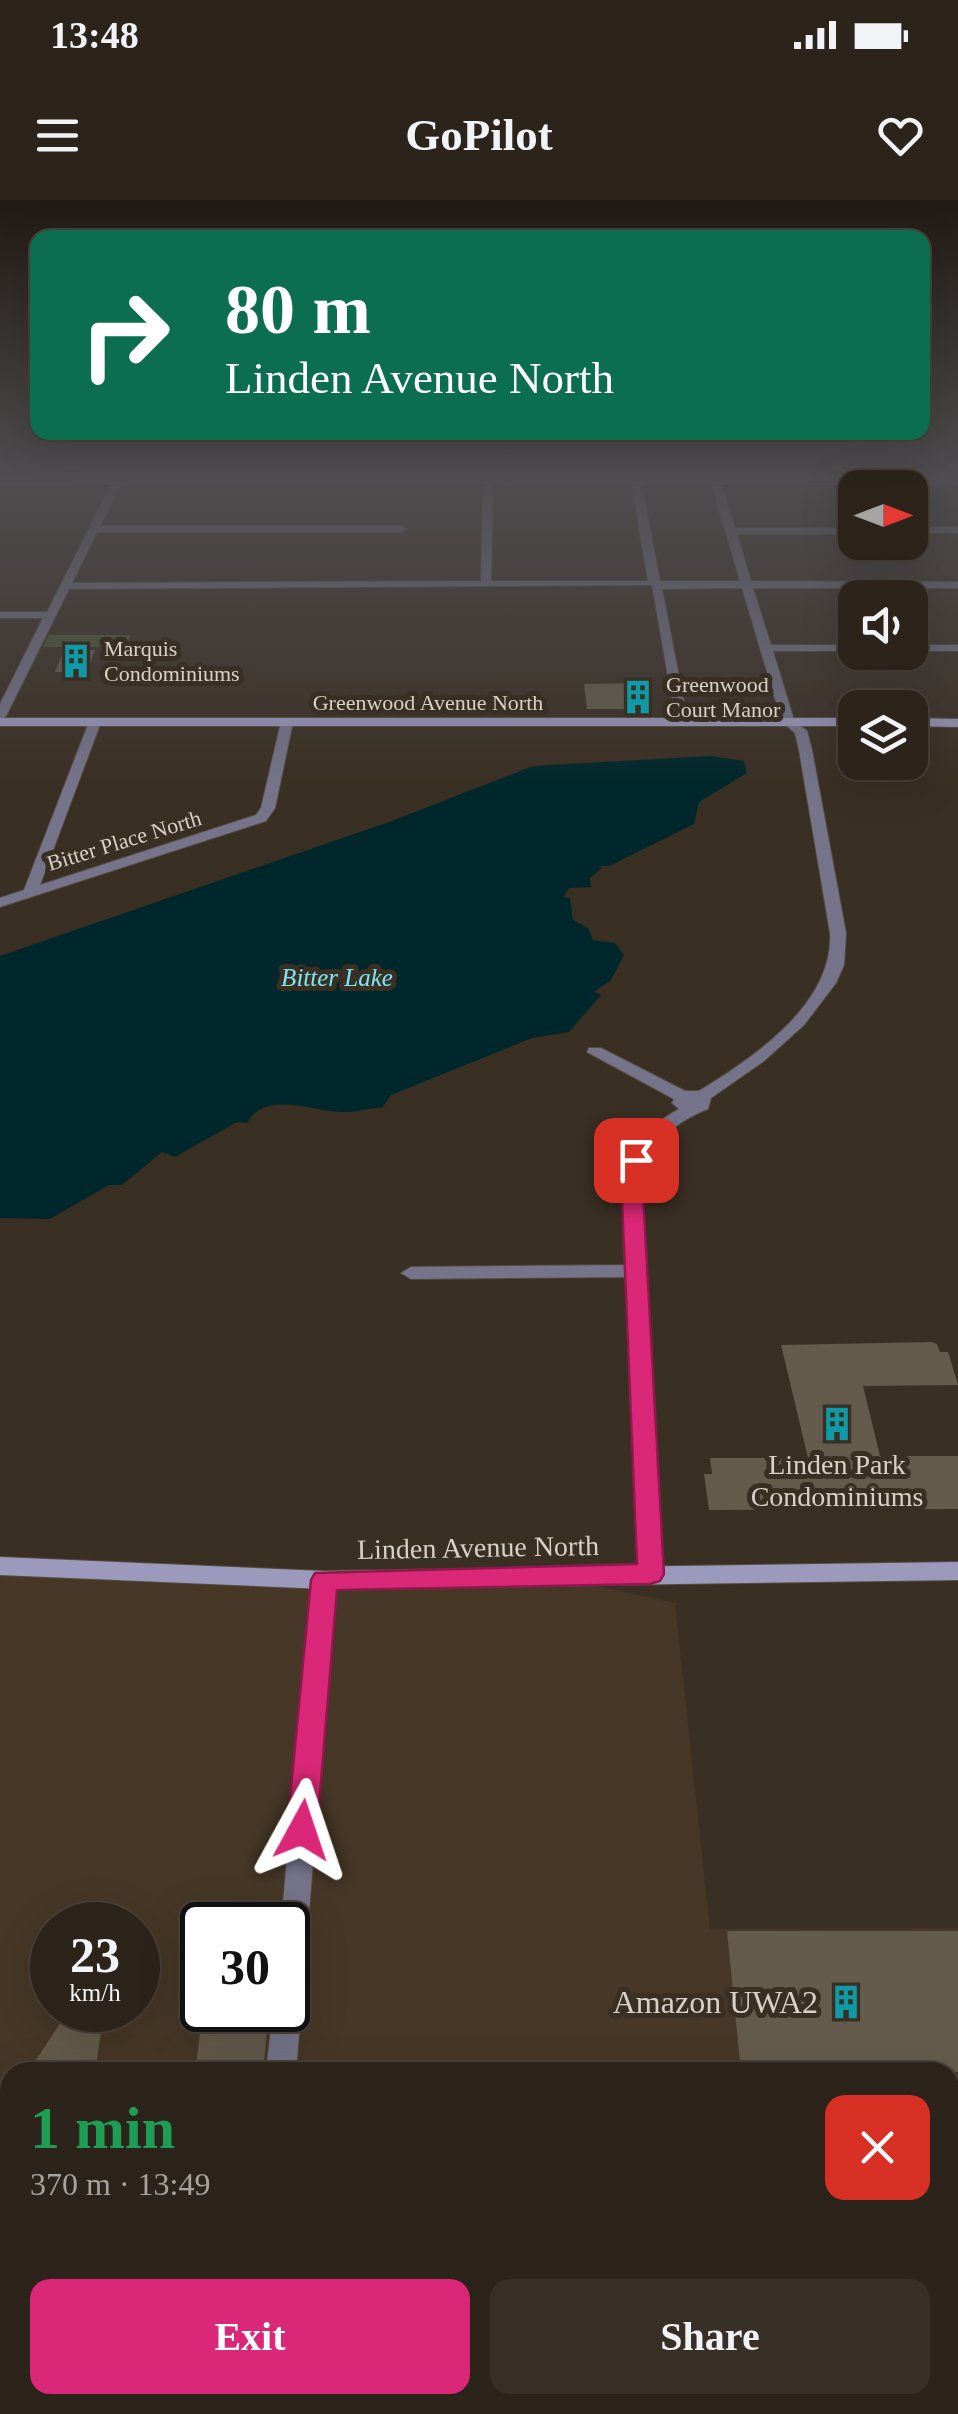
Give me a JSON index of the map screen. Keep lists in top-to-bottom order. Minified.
{"streets":{"street":["Greenwood Avenue North","Bitter Place North","Linden Avenue North"]},"crossings":[["Greenwood Avenue North","Bitter Place North"]],"water":["Bitter Lake"],"places":{"building":["Marquis Condominiums","Greenwood Court Manor","Linden Park Condominiums","Amazon UWA2"]},"north":"right","page":{"status":"13:48","header":"GoPilot","turn":["80 m","Linden Avenue North"],"speed":"23 km/h","limit":"30","heading":["1 min","370 m · 13:49"],"buttons":["Exit","Share"]}}
